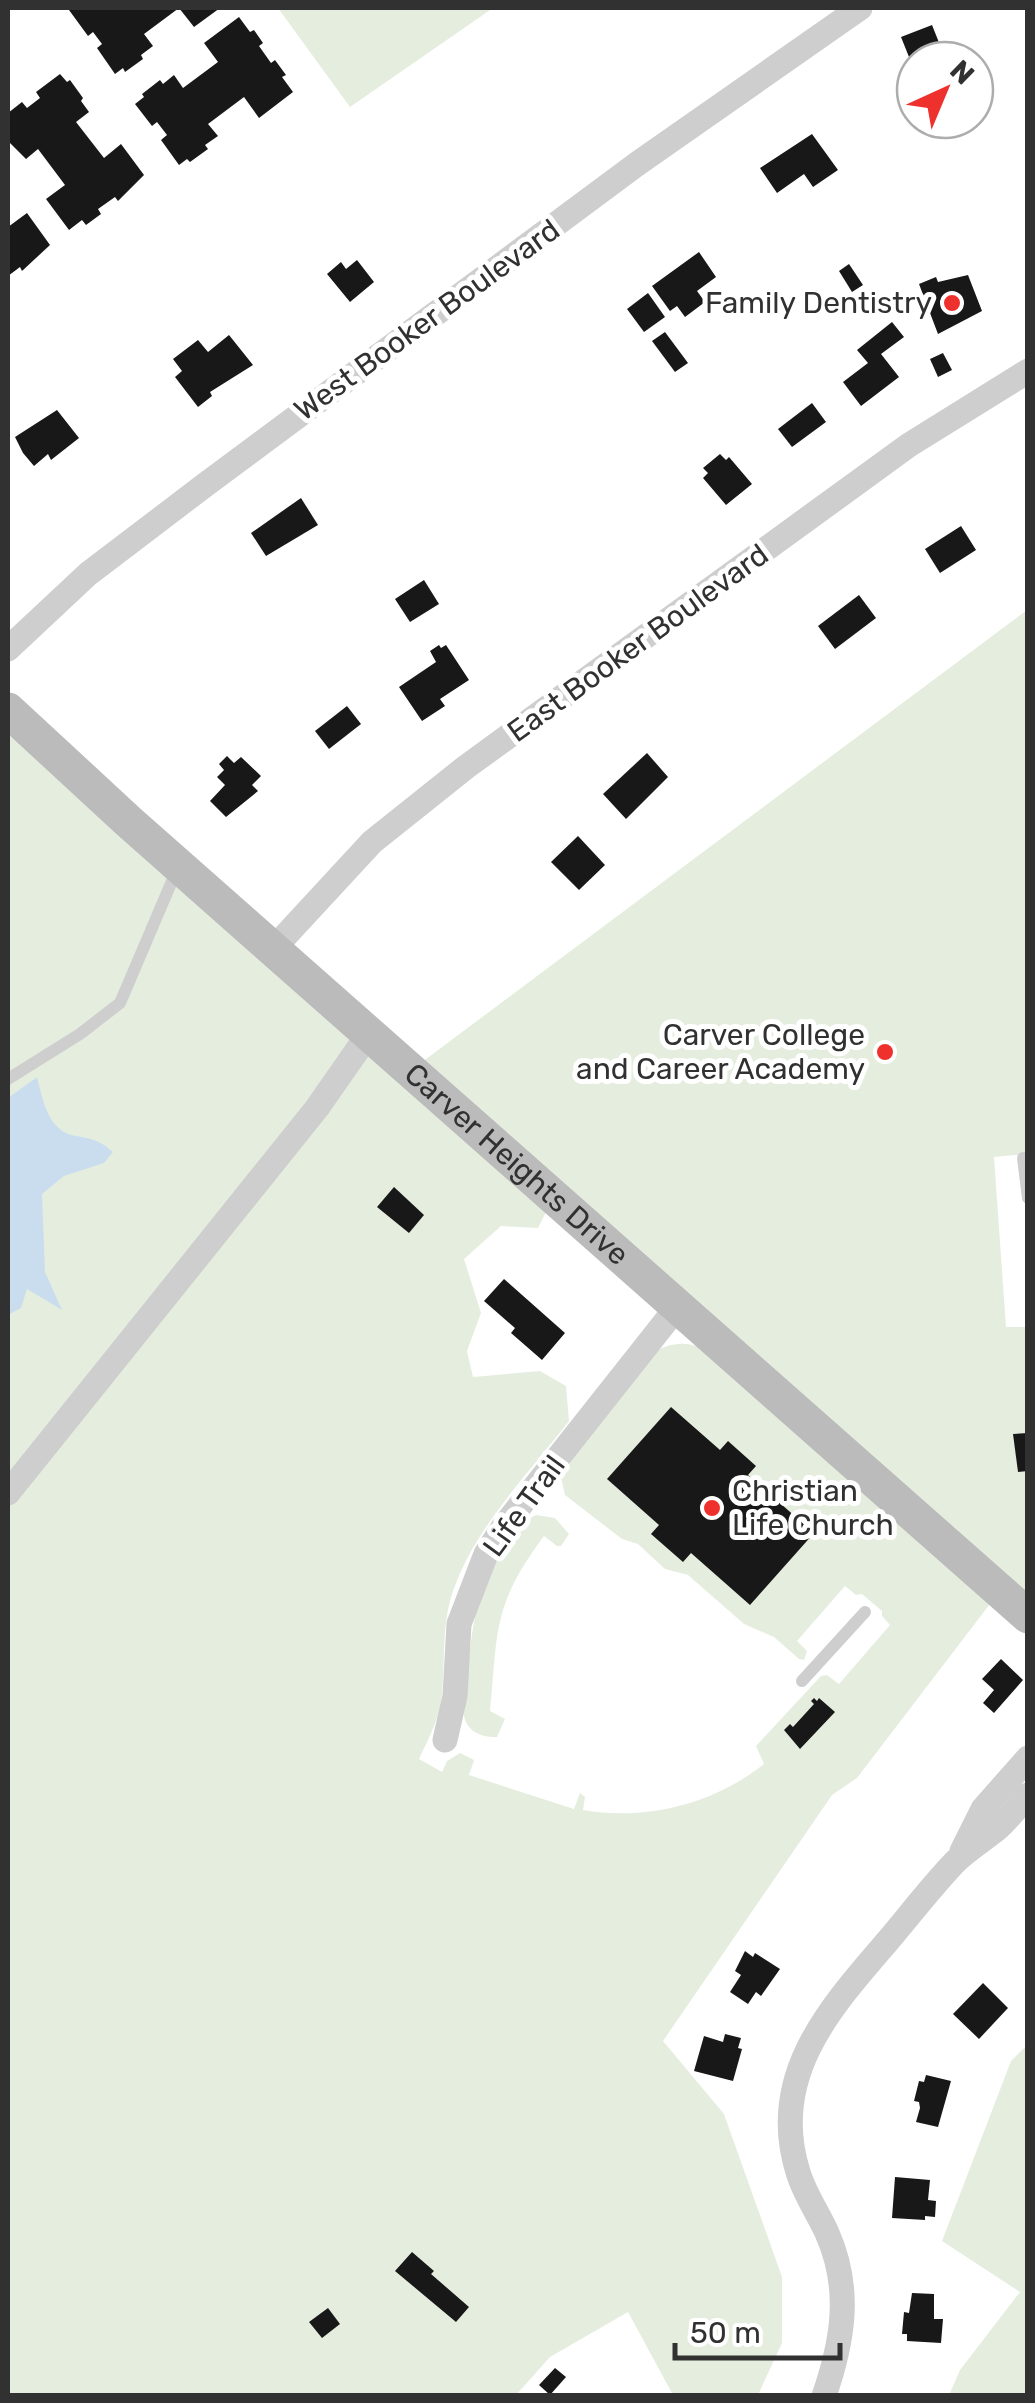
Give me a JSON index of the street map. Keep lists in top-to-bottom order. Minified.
{"streets":{"street":["West Booker Boulevard","East Booker Boulevard","Carver Heights Drive","Life Trail"]},"crossings":[["East Booker Boulevard","Carver Heights Drive"],["Carver Heights Drive","Life Trail"]],"places":["Family Dentistry","Carver College and Career Academy","Christian Life Church"],"scale_bar":"50 m","north":"top right"}
